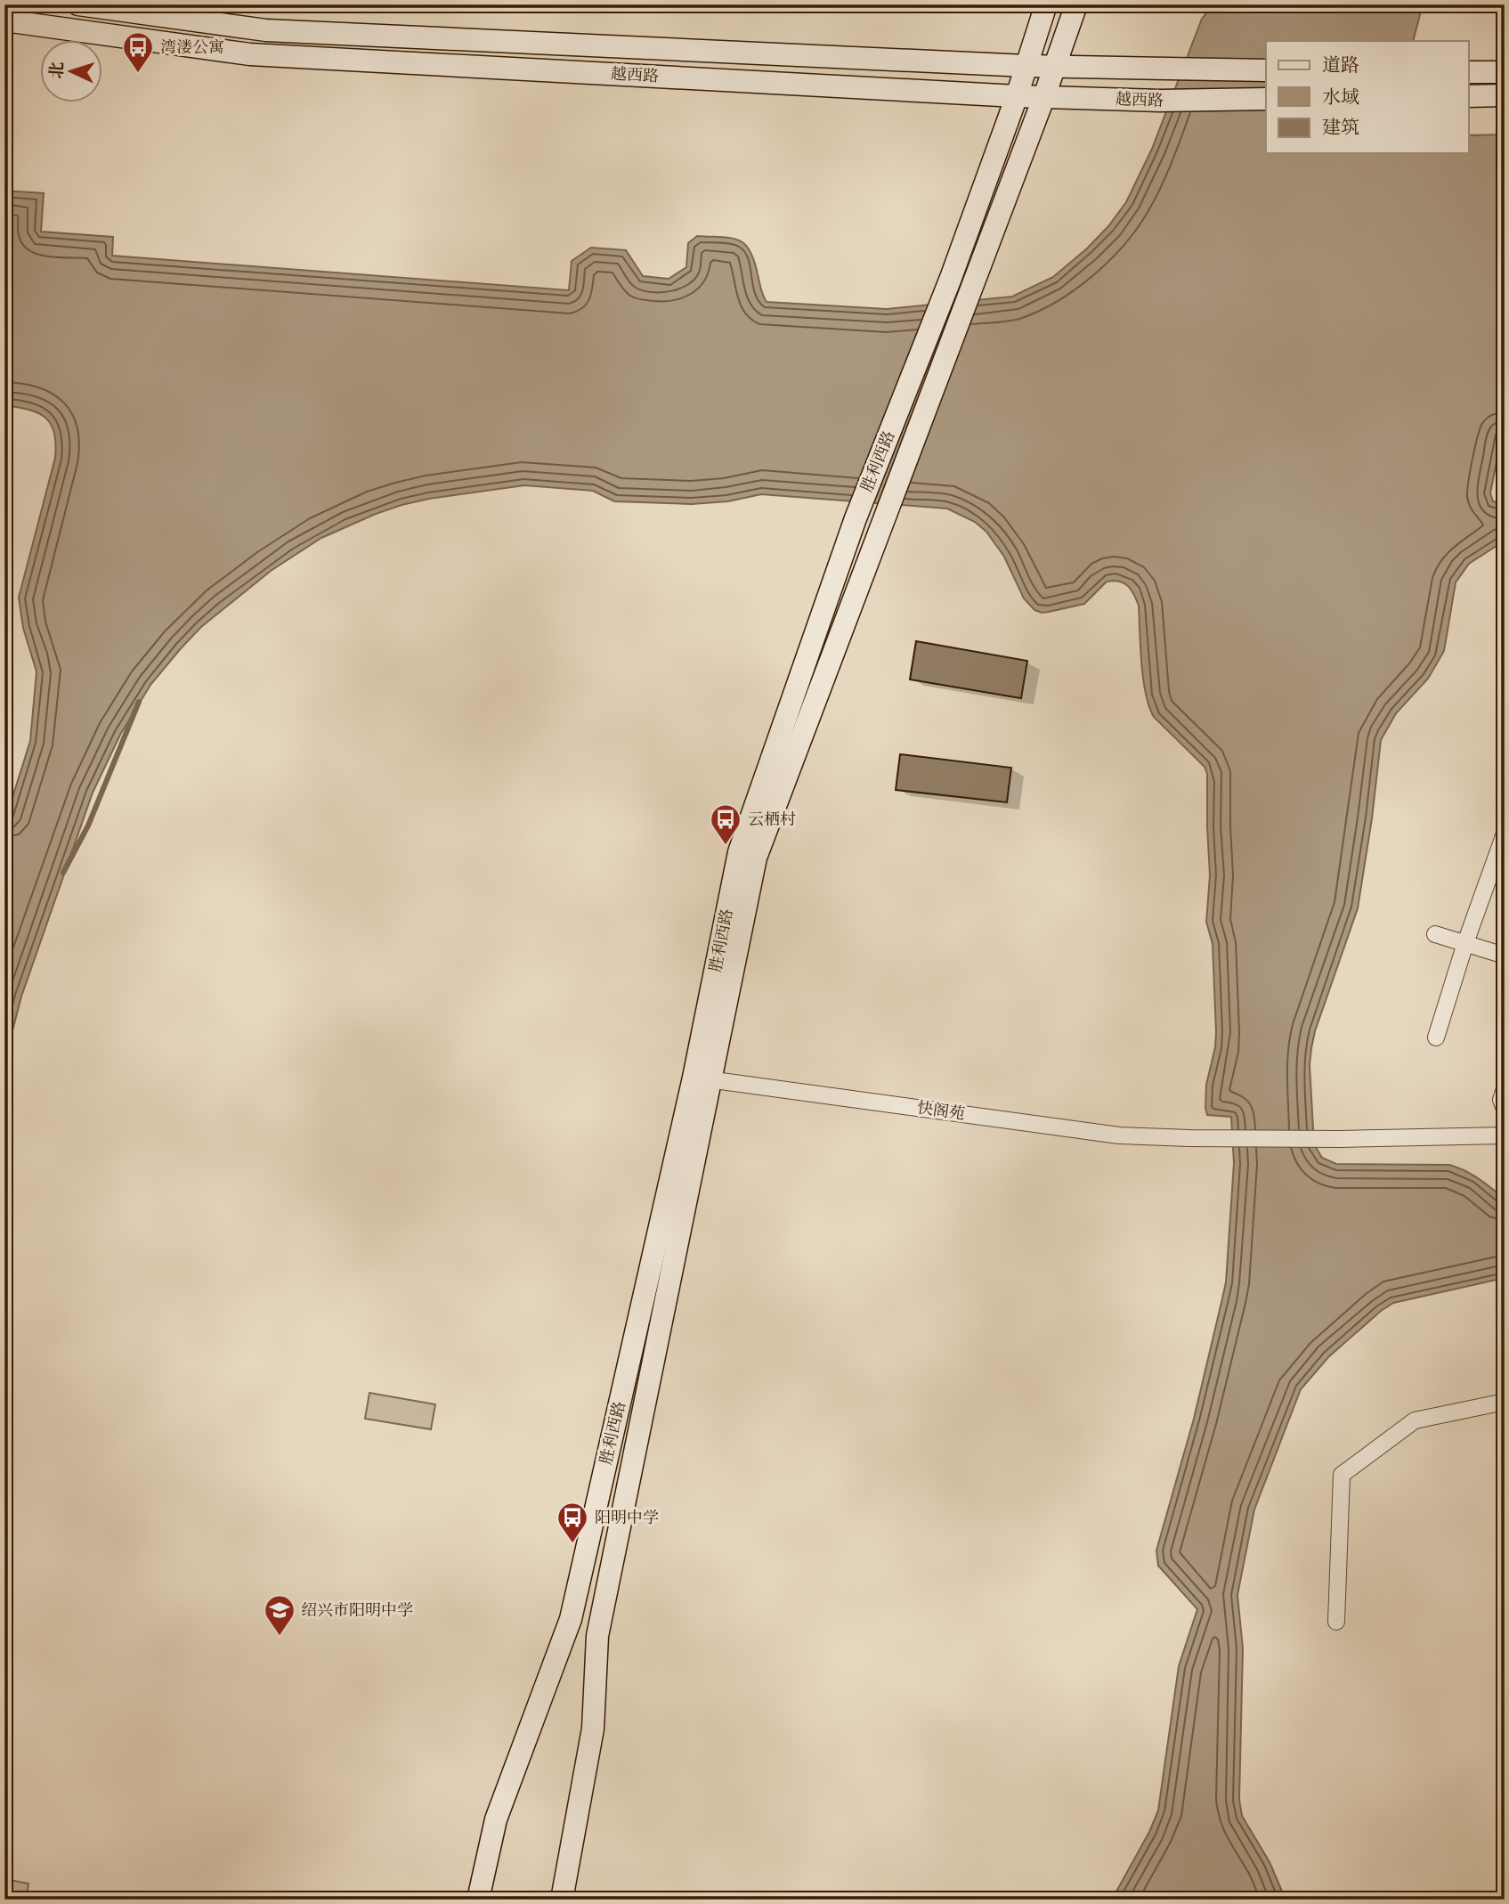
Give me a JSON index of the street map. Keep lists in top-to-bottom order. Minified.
{"streets":{"main road":["越西路","胜利西路"],"street":["快阁苑"]},"crossings":[["越西路","胜利西路"],["胜利西路","快阁苑"]],"places":{"bus stop":["湾溇公寓","云栖村","阳明中学"],"school or university":["绍兴市阳明中学"]},"legend":["道路","水域","建筑"],"north":"left"}
